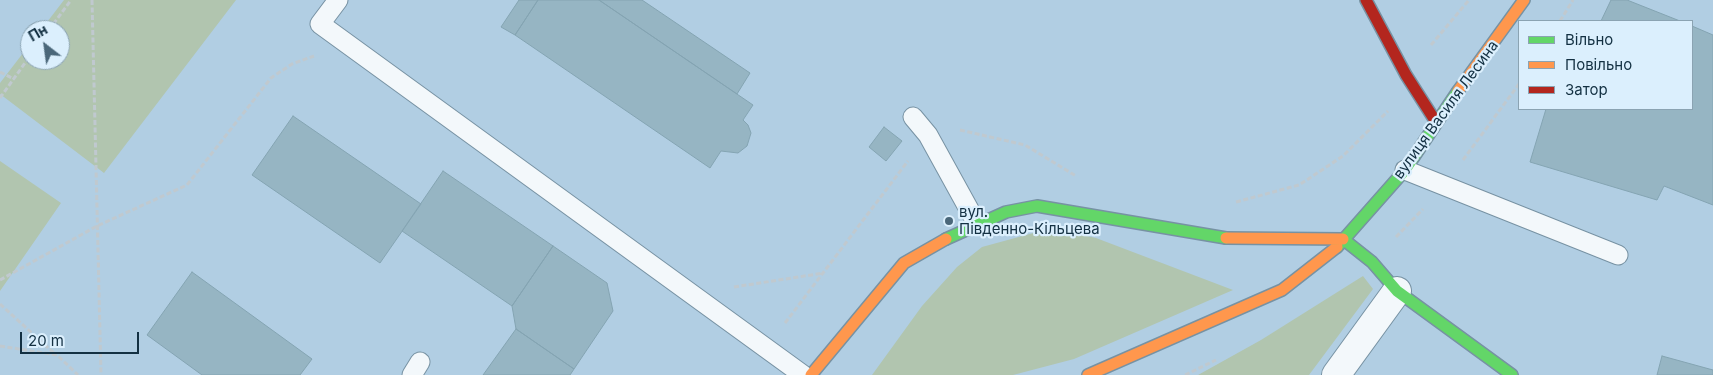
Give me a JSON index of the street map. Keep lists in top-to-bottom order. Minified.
{"streets":{"street":["вулиця Василя Лесина"]},"places":["вул. Південно-Кільцева"],"legend":["Вільно","Повільно","Затор"],"scale_bar":"20 m","north":"top left"}
